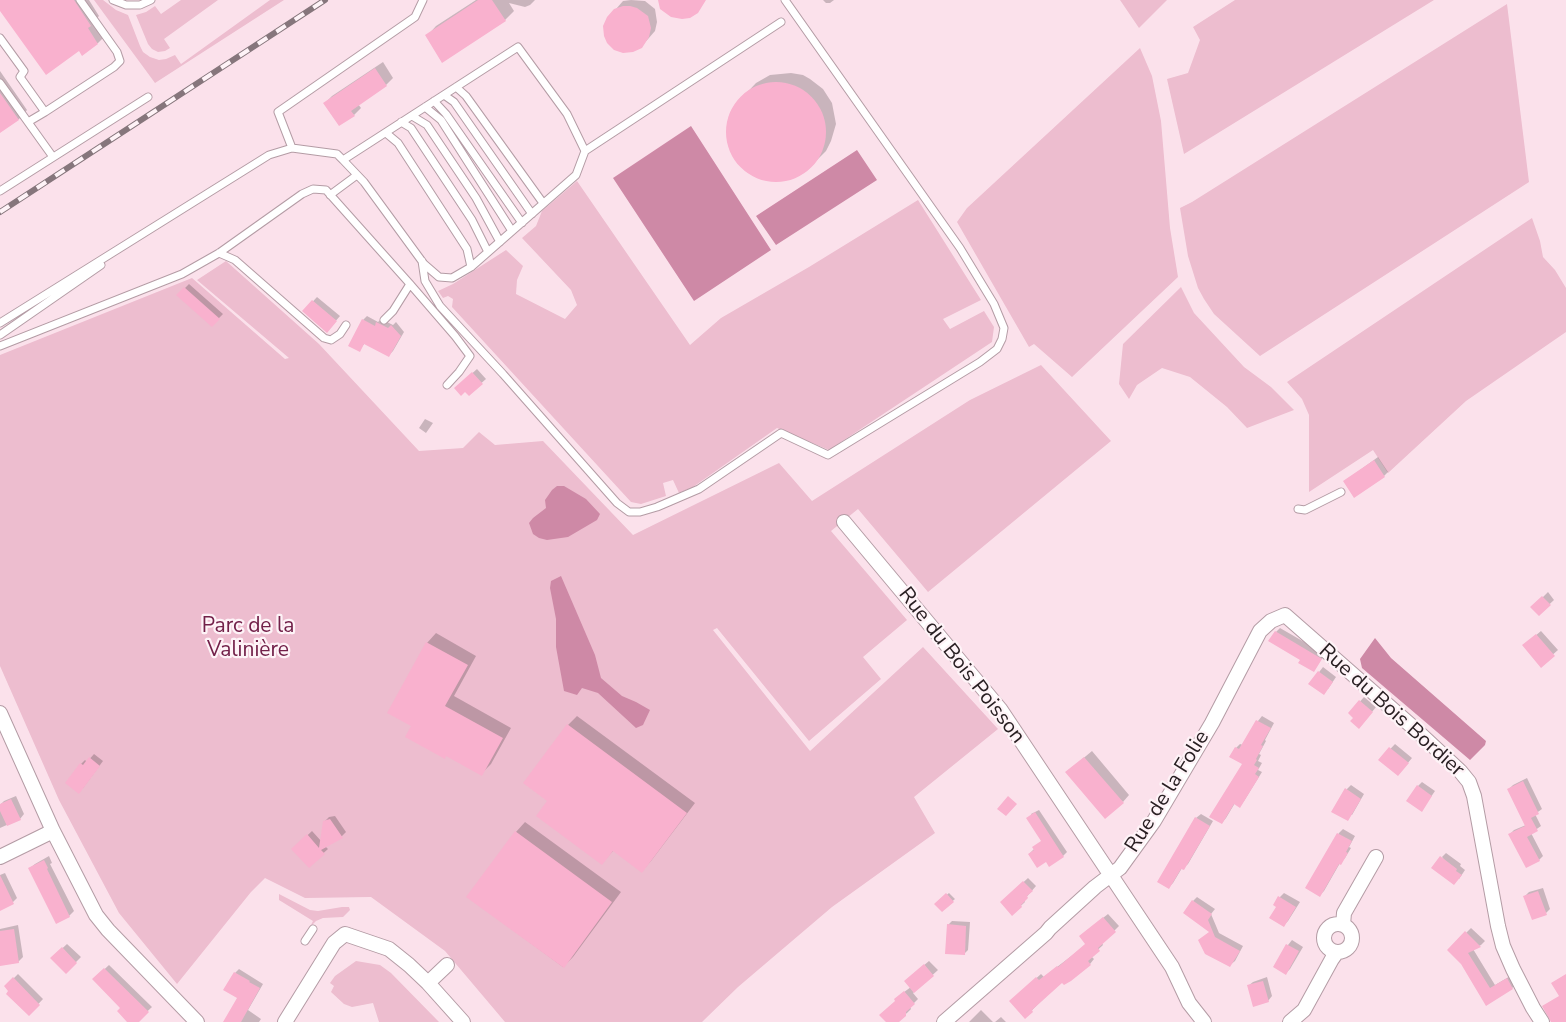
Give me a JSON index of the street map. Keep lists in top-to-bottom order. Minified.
{"streets":{"street":["Rue du Bois Poisson","Rue du Bois Bordier","Rue de la Folie"]},"crossings":[["Rue du Bois Poisson","Rue de la Folie"],["Rue du Bois Bordier","Rue de la Folie"]],"parks":["Parc de la Valinière"]}
